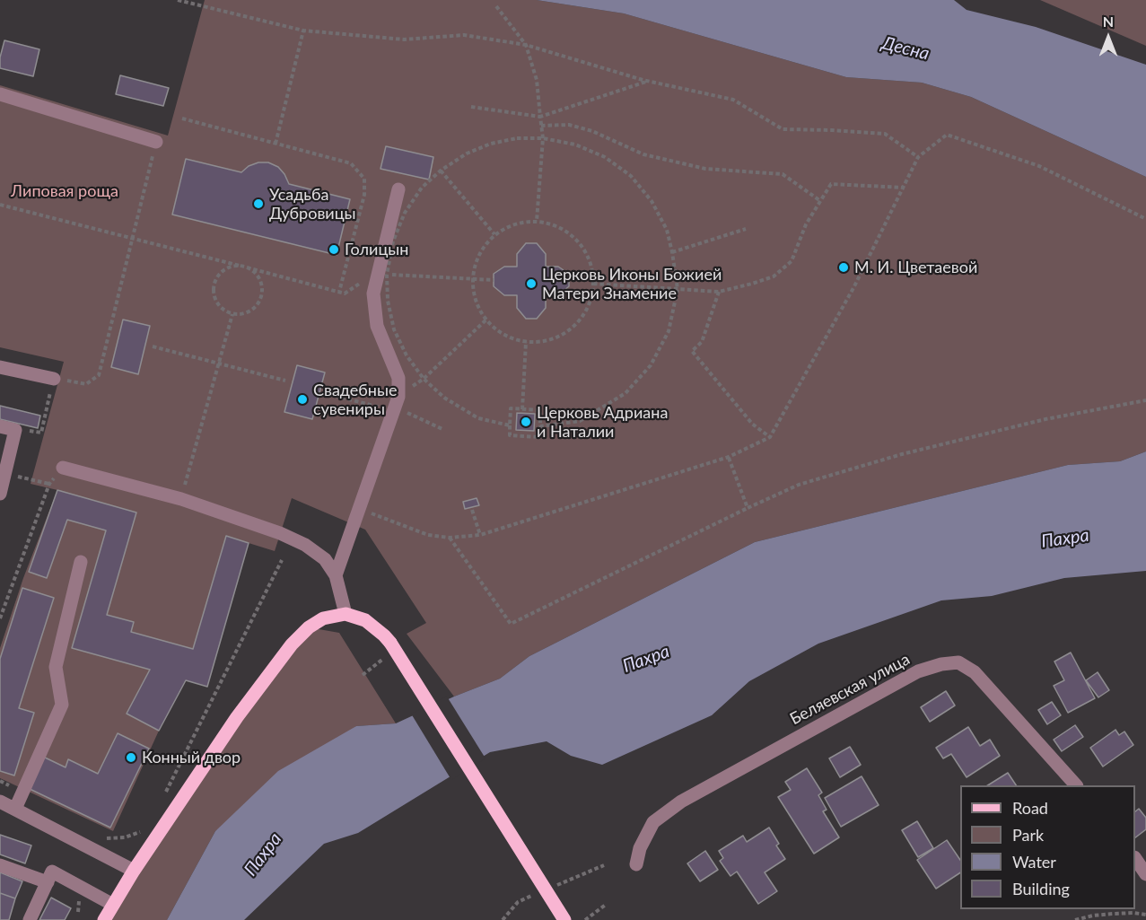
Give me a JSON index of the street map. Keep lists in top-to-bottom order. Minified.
{"streets":{"street":["Беляевская улица"]},"water":["Десна","Пахра"],"parks":["Липовая роща"],"places":["Усадьба Дубровицы","Голицын","М. И. Цветаевой","Церковь Иконы Божией Матери Знамение","Свадебные сувениры","Церковь Адриана и Наталии","Конный двор"],"legend":["Road","Park","Water","Building"],"north":"top"}
